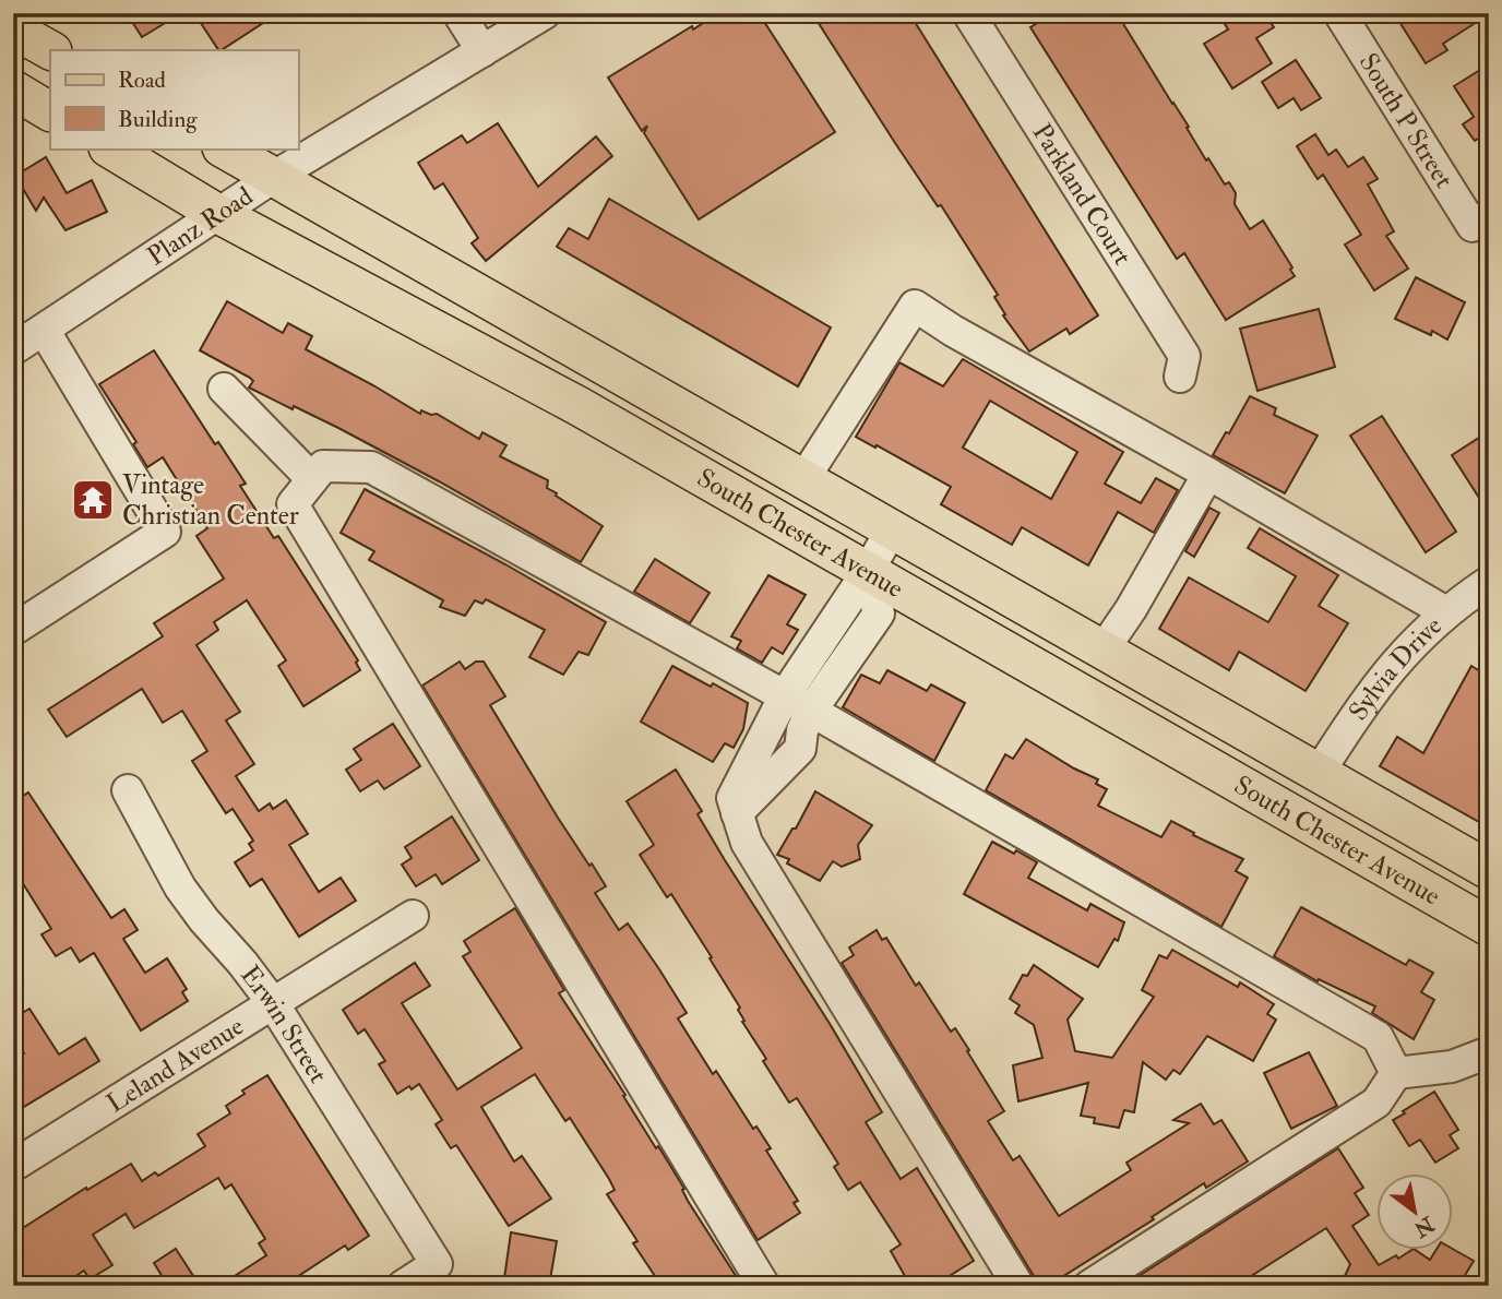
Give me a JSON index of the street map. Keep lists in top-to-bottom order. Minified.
{"streets":{"main road":["South Chester Avenue"],"street":["South P Street","Parkland Court","Planz Road","Sylvia Drive","Erwin Street","Leland Avenue"]},"crossings":[["Planz Road","South Chester Avenue"],["South Chester Avenue","Sylvia Drive"],["Erwin Street","Leland Avenue"]],"places":{"temple":["Vintage Christian Center"]},"legend":["Road","Building"],"north":"bottom right"}
